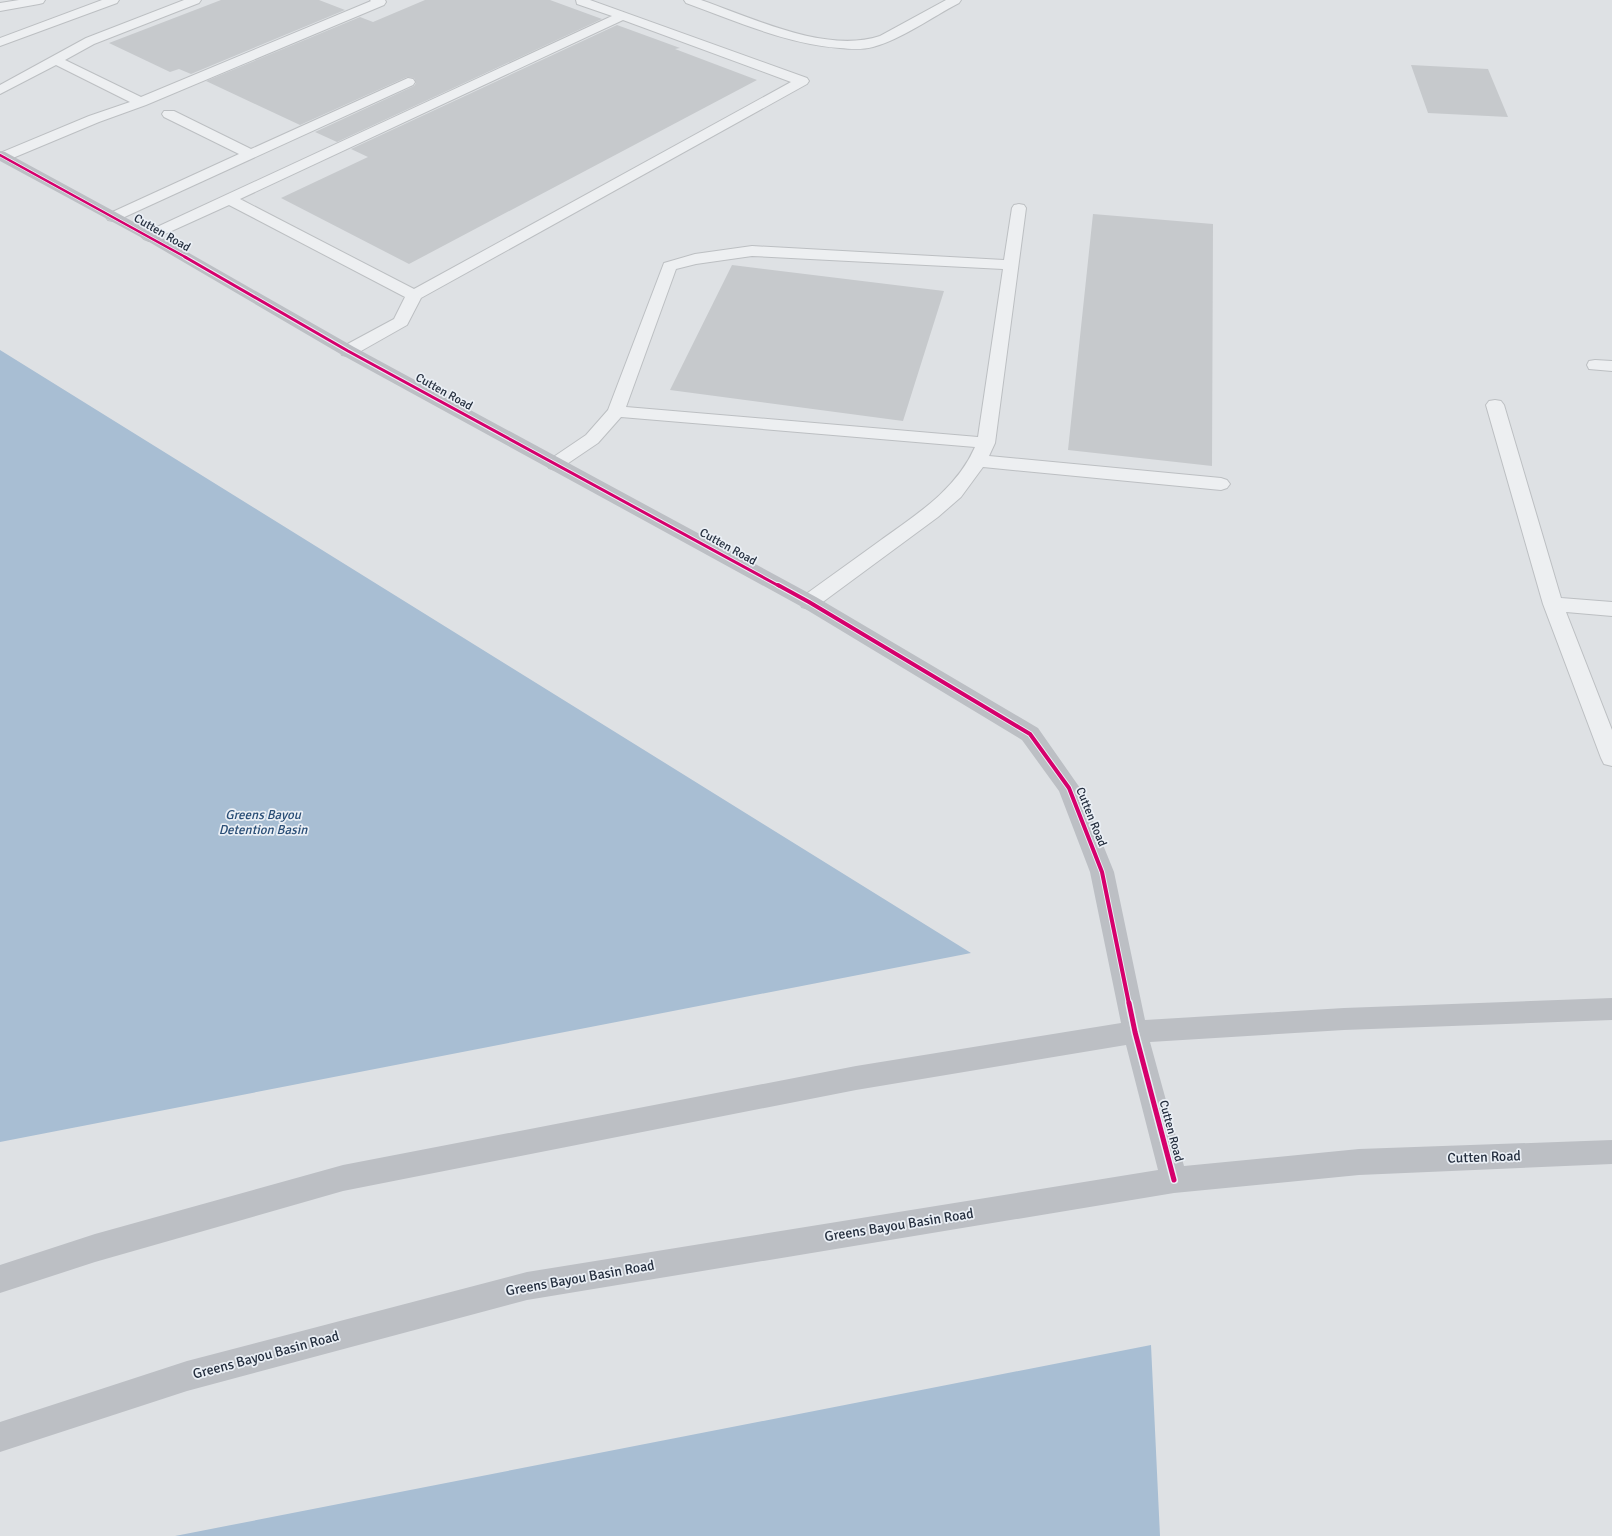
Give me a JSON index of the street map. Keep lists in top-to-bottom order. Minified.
{"streets":{"main road":["Cutten Road","Greens Bayou Basin Road"]},"crossings":[["Cutten Road","Greens Bayou Basin Road"]],"water":["Greens Bayou Detention Basin"]}
